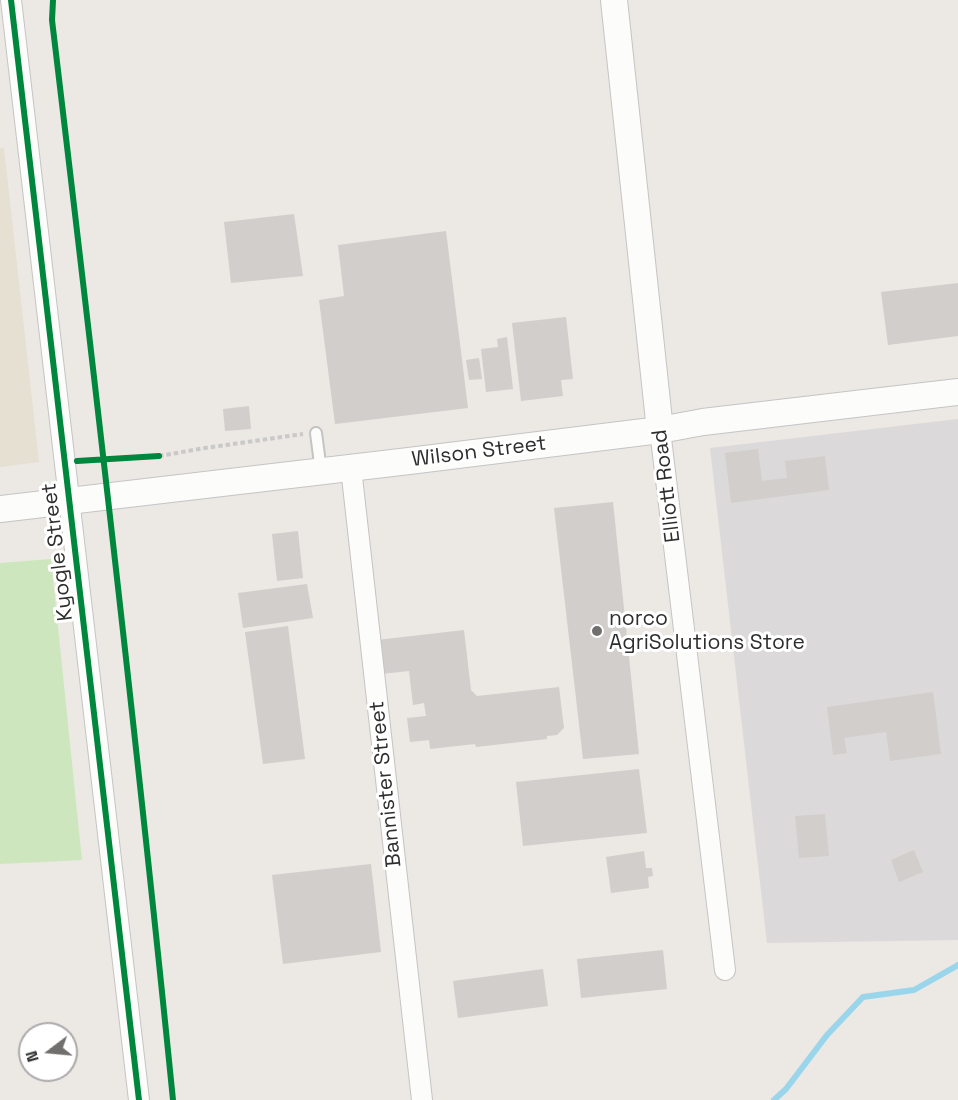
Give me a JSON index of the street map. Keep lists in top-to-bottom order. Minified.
{"streets":{"street":["Wilson Street","Elliott Road","Kyogle Street","Bannister Street"]},"crossings":[["Wilson Street","Elliott Road"],["Wilson Street","Kyogle Street"],["Wilson Street","Bannister Street"]],"places":["norco AgriSolutions Store"],"north":"left"}
